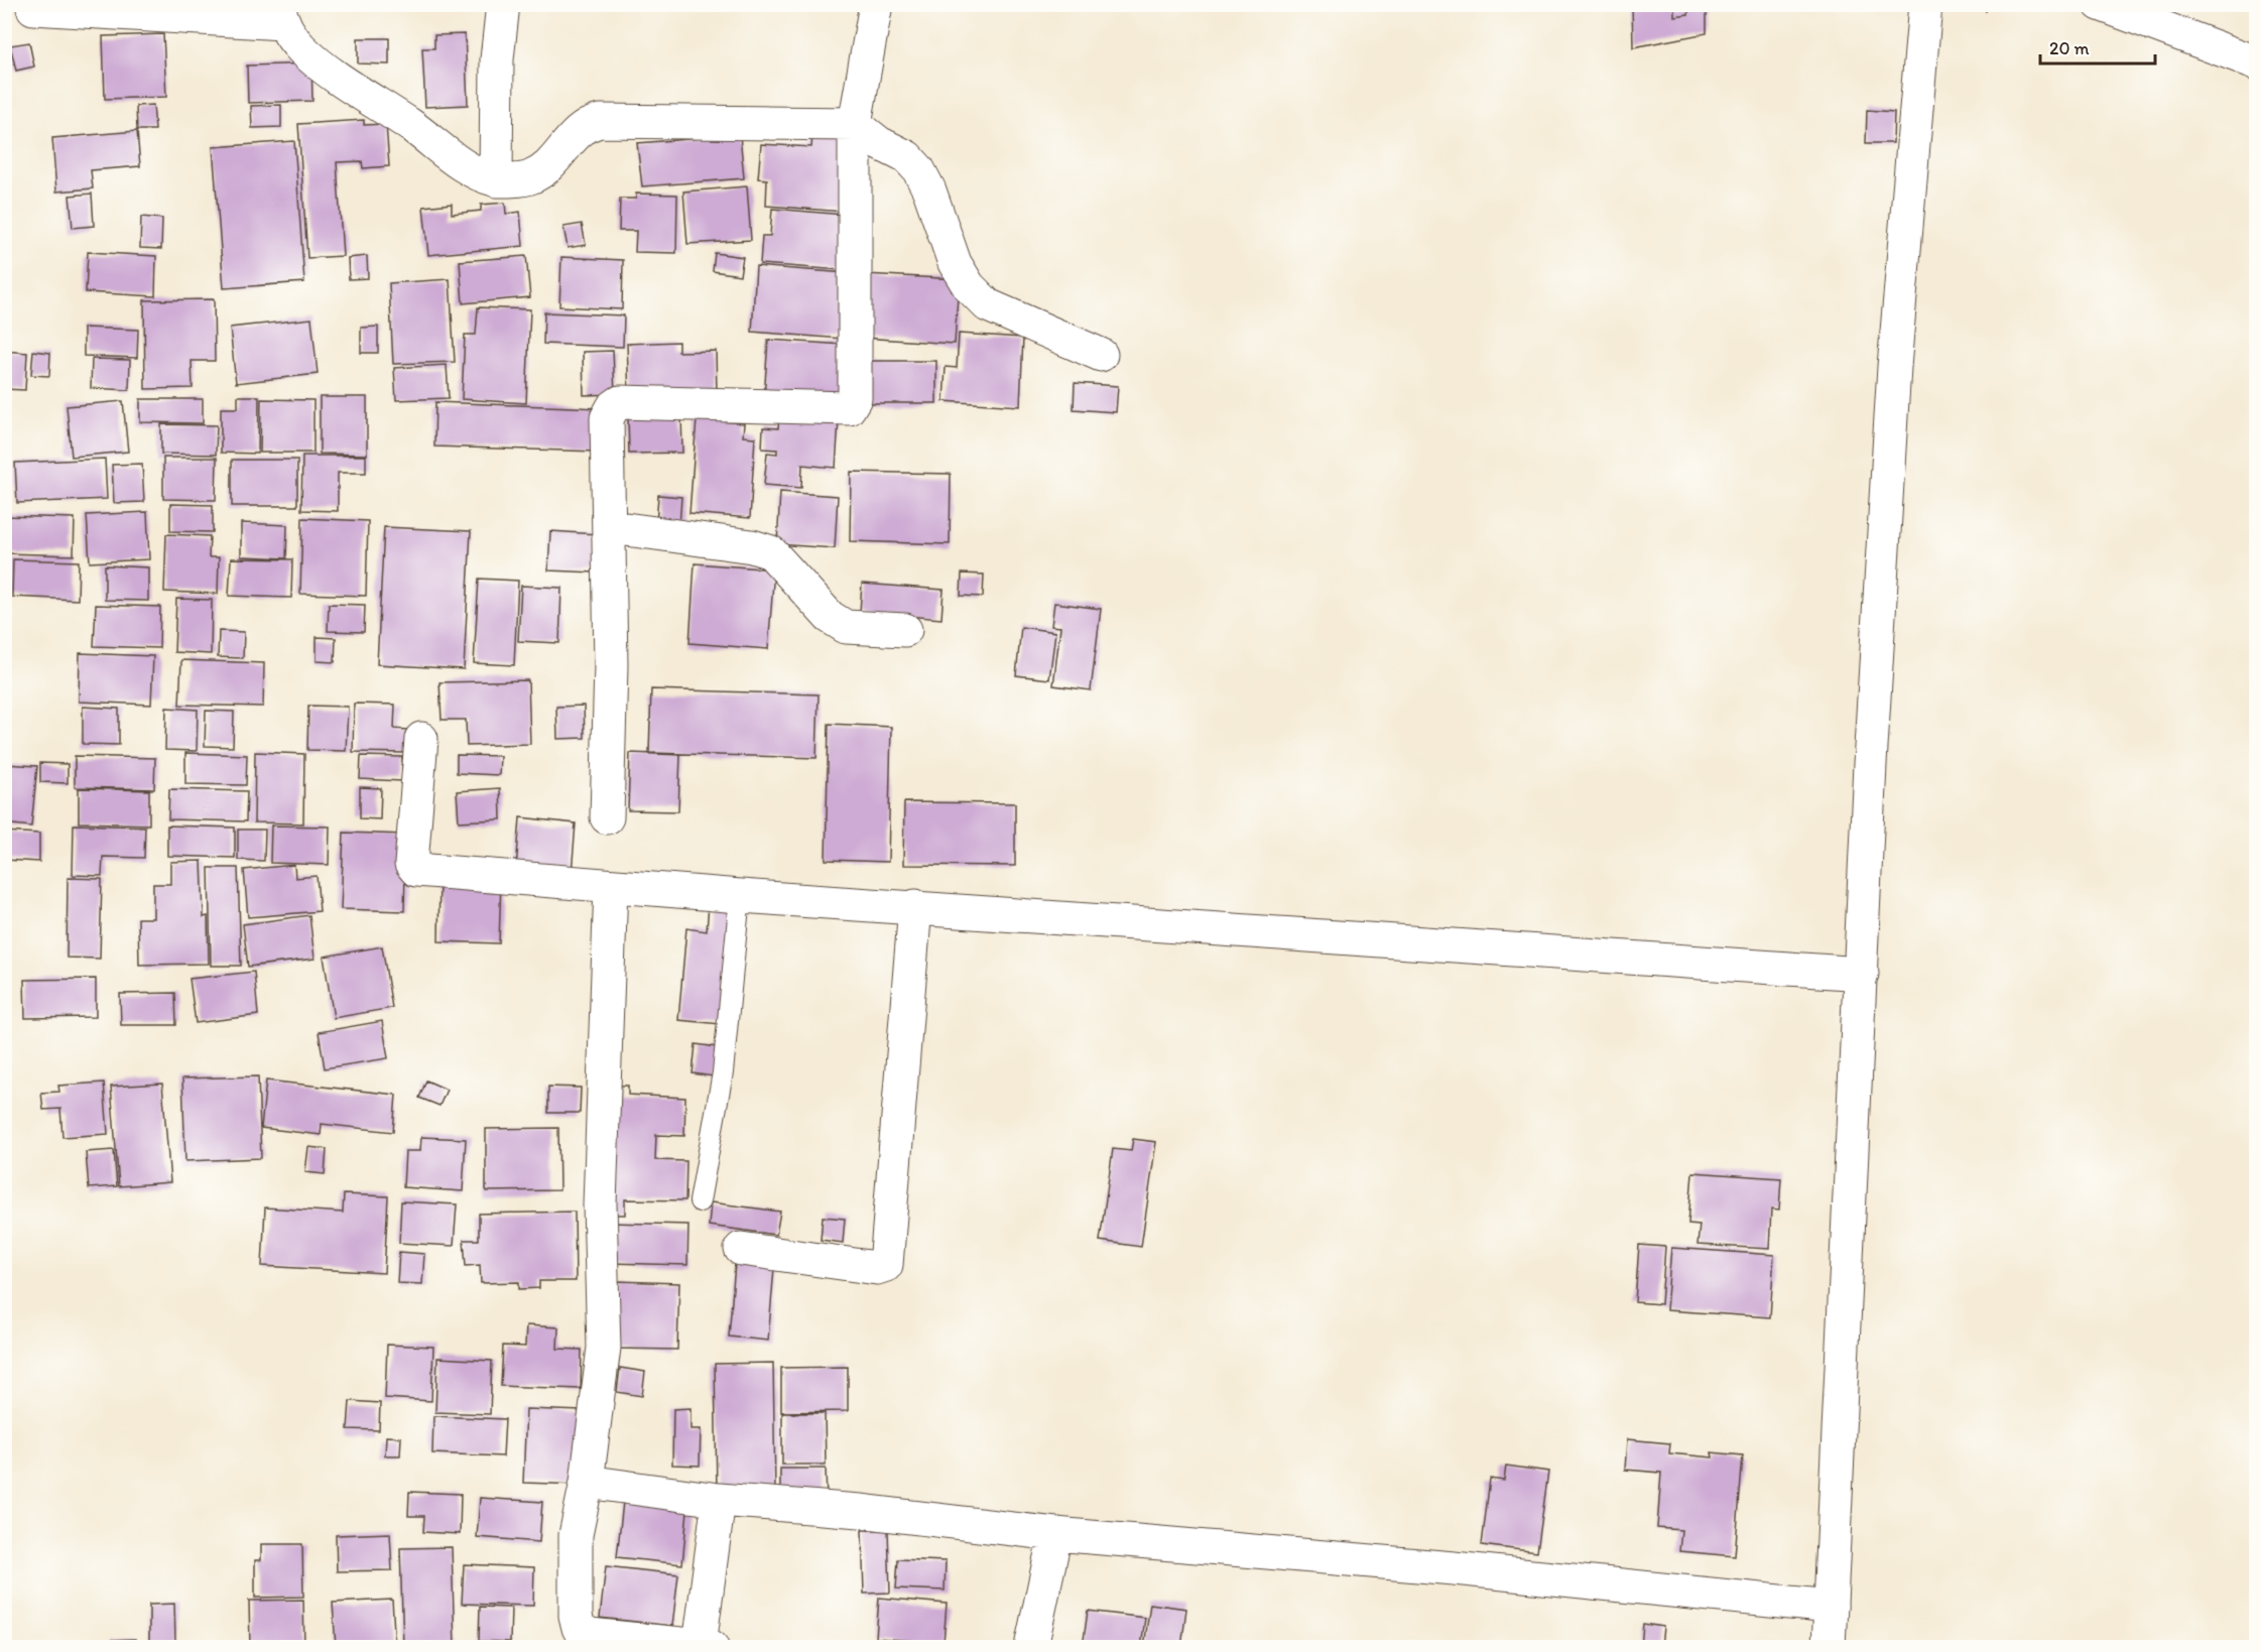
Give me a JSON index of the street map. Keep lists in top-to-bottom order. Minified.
{"scale_bar":"20 m"}
